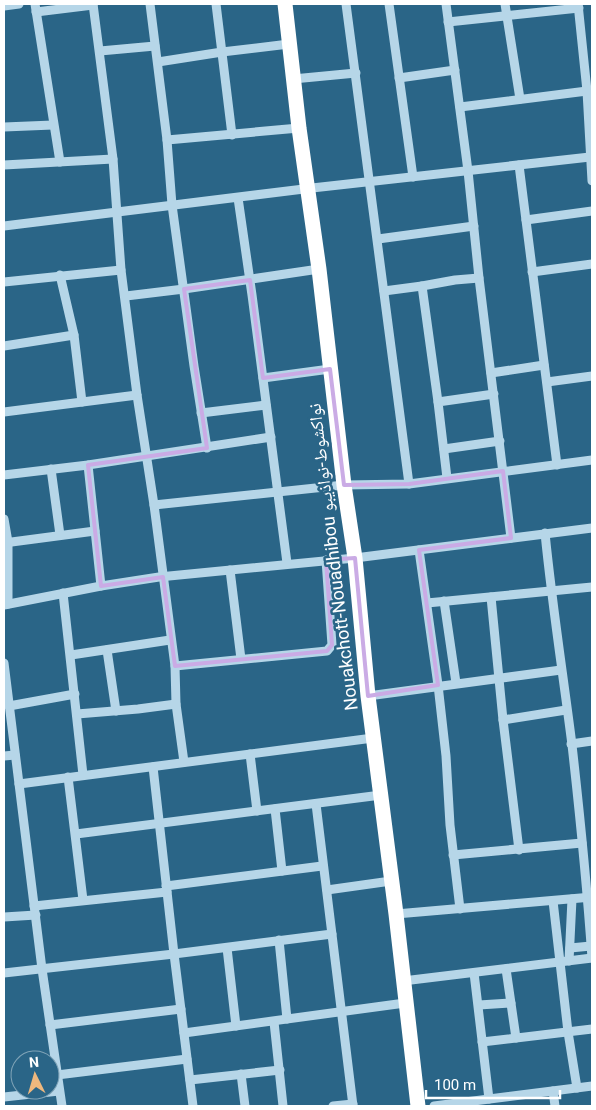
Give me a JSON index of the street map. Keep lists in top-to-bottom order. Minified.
{"streets":{"highway":["Nouakchott-Nouadhibou نواكشوط-نواذيبو"]},"scale_bar":"100 m","north":"top"}
